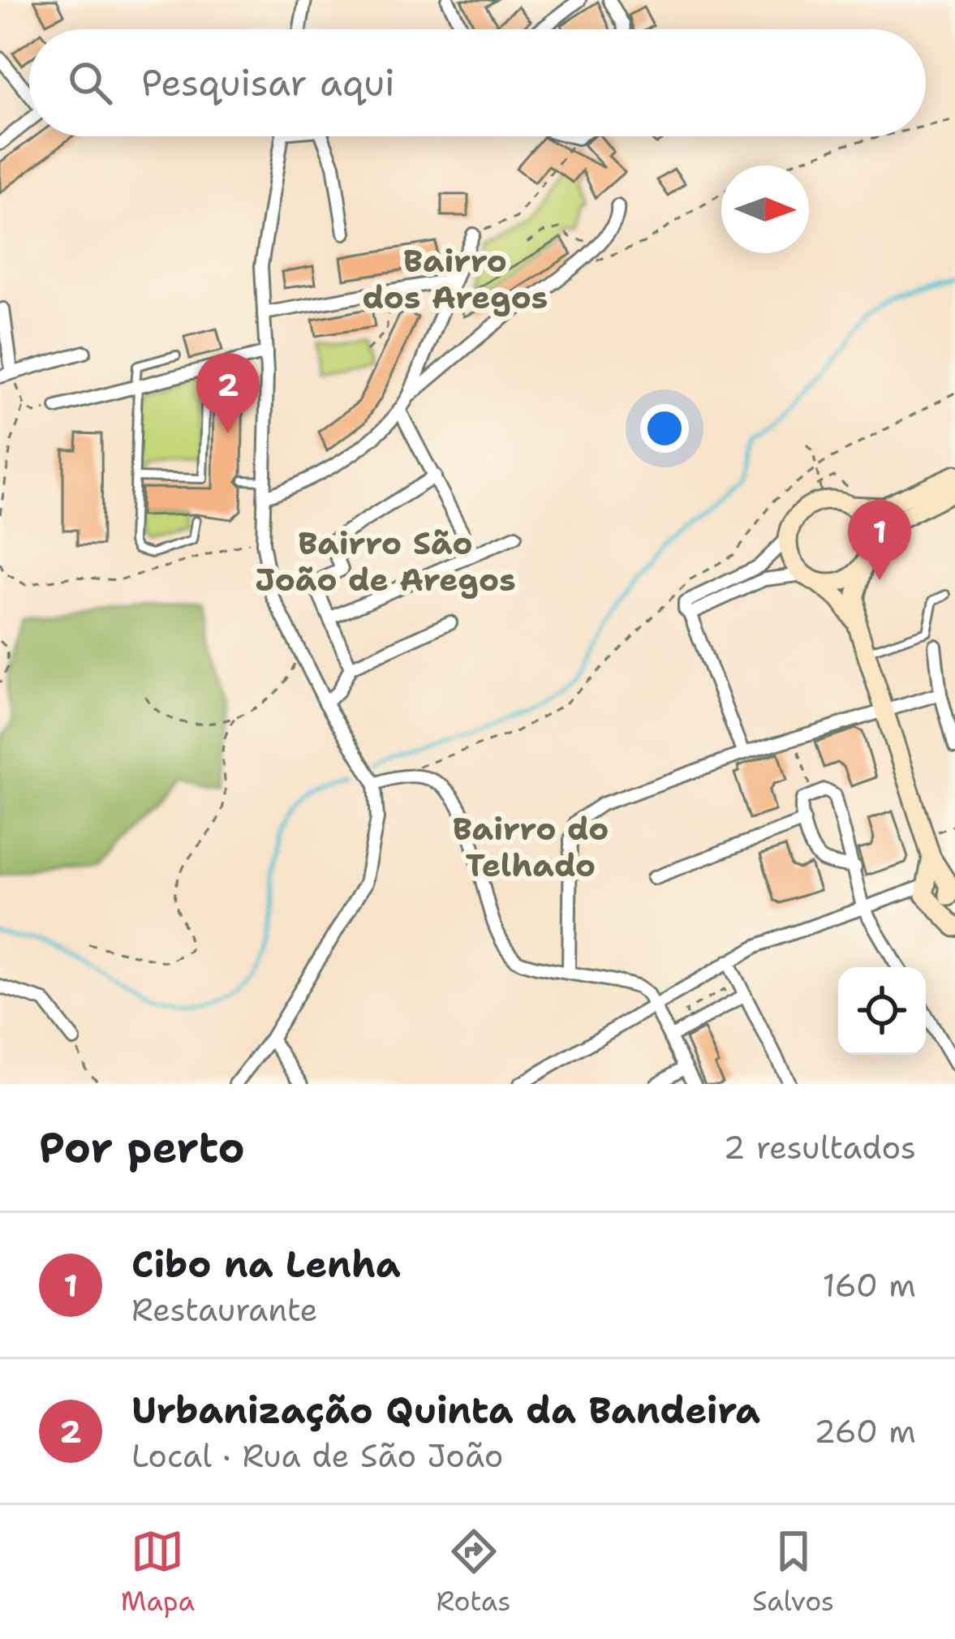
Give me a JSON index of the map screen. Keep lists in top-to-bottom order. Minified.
{"districts":["Bairro dos Aregos","Bairro São João de Aregos","Bairro do Telhado"],"north":"right","page":{"search":"Pesquisar aqui","pins":["2","1"],"heading":["Por perto","2 resultados"],"list":[{"mark":"1","name":"Cibo na Lenha","note":"Restaurante","value":"160 m"},{"mark":"2","name":"Urbanização Quinta da Bandeira","note":"Local · Rua de São João","value":"260 m"}],"nav":["Mapa","Rotas","Salvos"]}}
